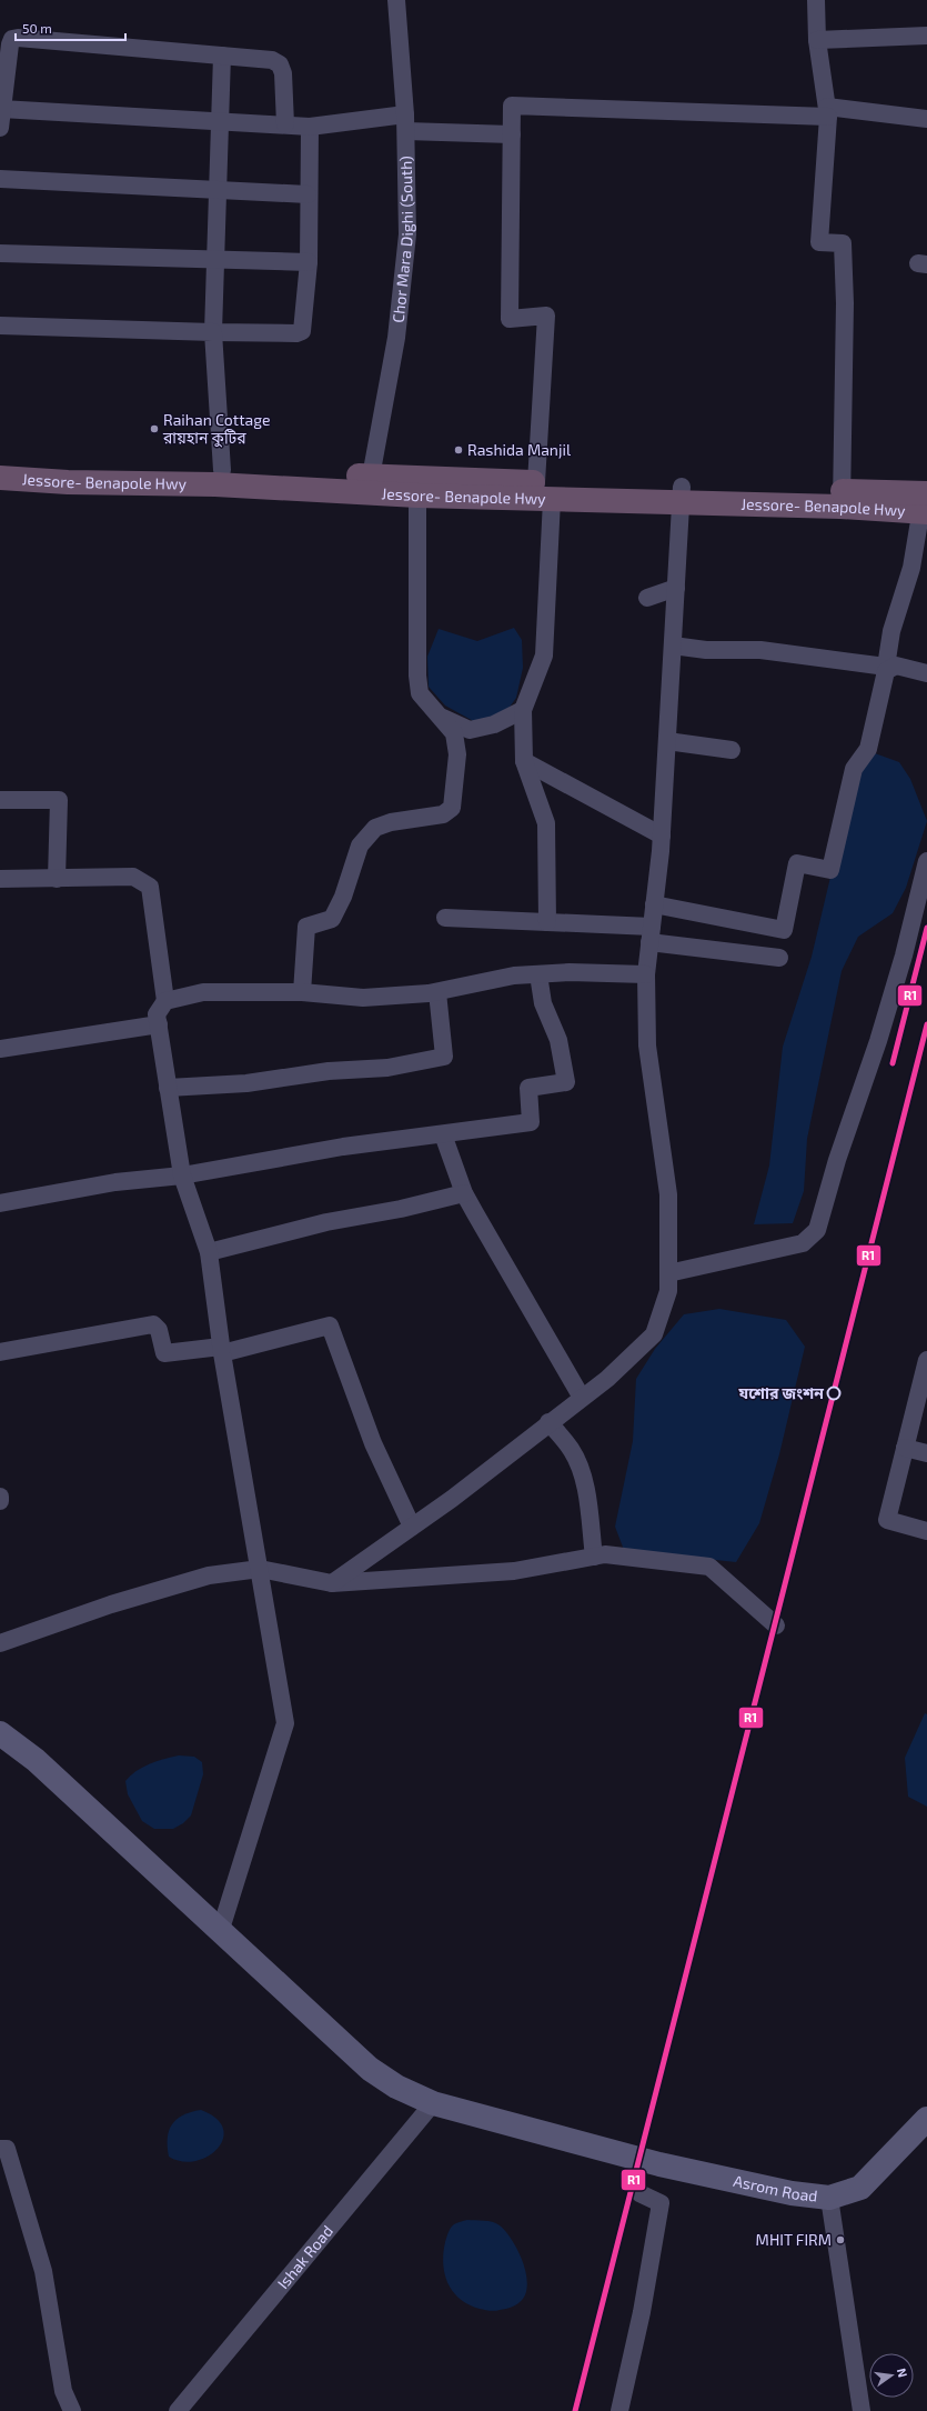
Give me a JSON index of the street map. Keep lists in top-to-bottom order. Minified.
{"streets":{"highway":["Jessore- Benapole Hwy"],"street":["Chor Mara Dighi (South)","Asrom Road","Ishak Road"]},"crossings":[["Chor Mara Dighi (South)","Jessore- Benapole Hwy"],["Asrom Road","Ishak Road"]],"places":["Raihan Cottage রায়হান কুটির","Rashida Manjil","যশোর জংশন","MHIT FIRM"],"lines":["transit line R1"],"scale_bar":"50 m","north":"right"}
